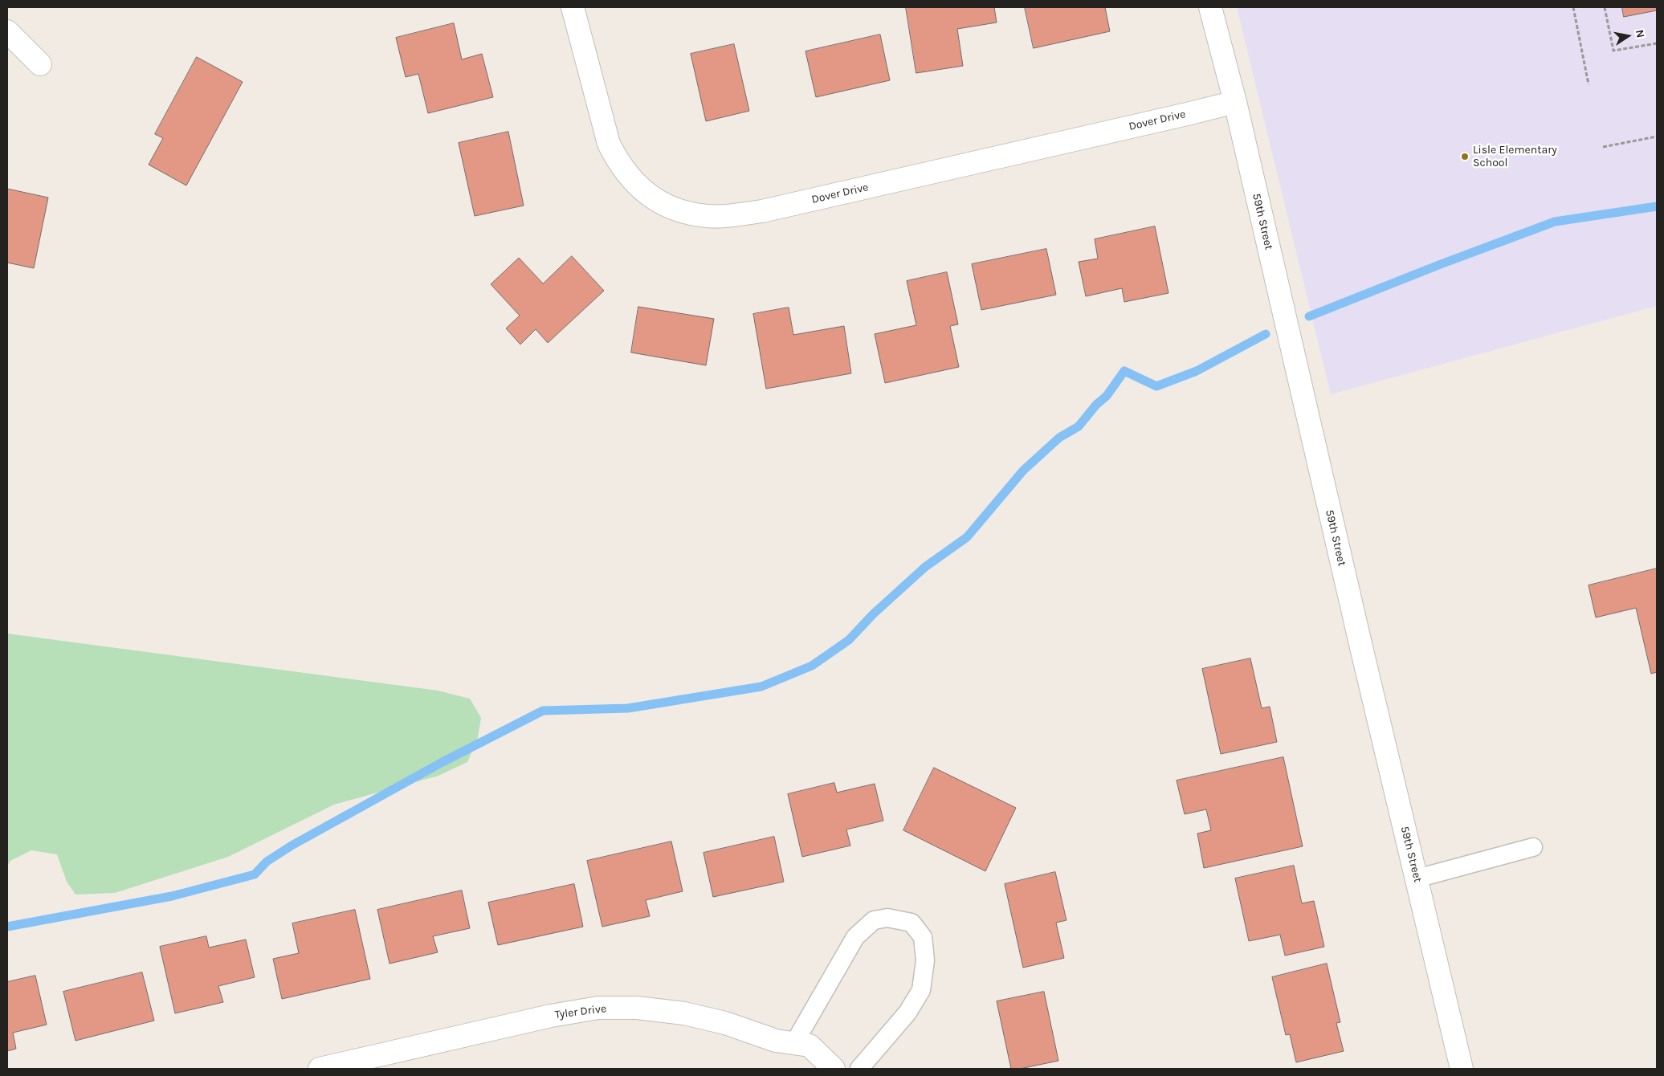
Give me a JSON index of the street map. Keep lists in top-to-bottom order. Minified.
{"streets":{"street":["Dover Drive","59th Street","Tyler Drive"]},"crossings":[["Dover Drive","59th Street"]],"places":["Lisle Elementary School"],"north":"right"}
